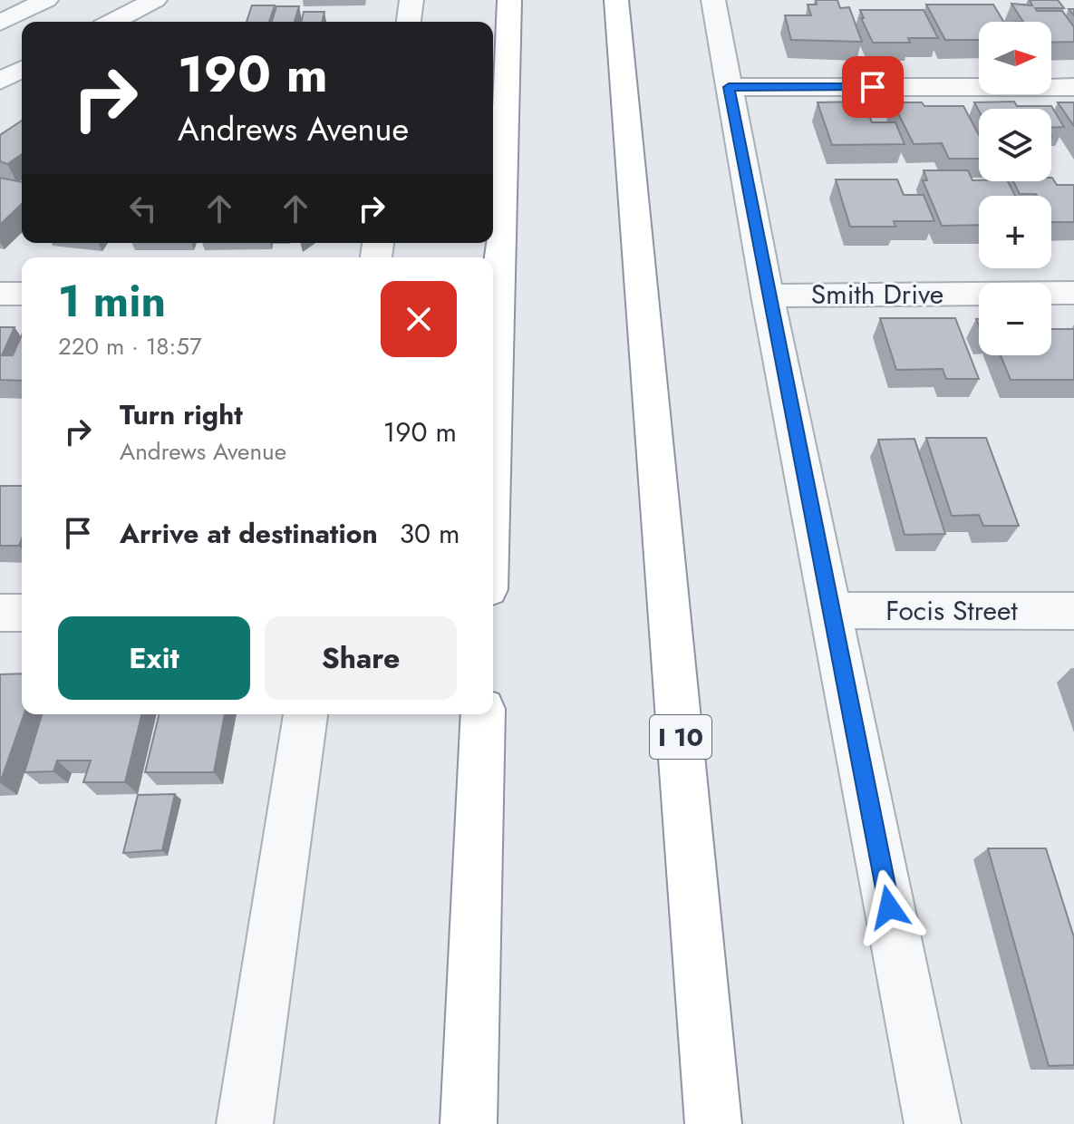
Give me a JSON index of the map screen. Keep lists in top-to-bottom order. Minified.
{"streets":{"highway":["I 10"],"street":["Smith Drive","Focis Street"]},"north":"right","page":{"map_buttons":["+","−"],"turn":["190 m","Andrews Avenue"],"heading":["1 min","220 m · 18:57"],"list":[{"name":"Turn right","note":"Andrews Avenue","value":"190 m"},{"name":"Arrive at destination","value":"30 m"}],"buttons":["Exit","Share"]}}
